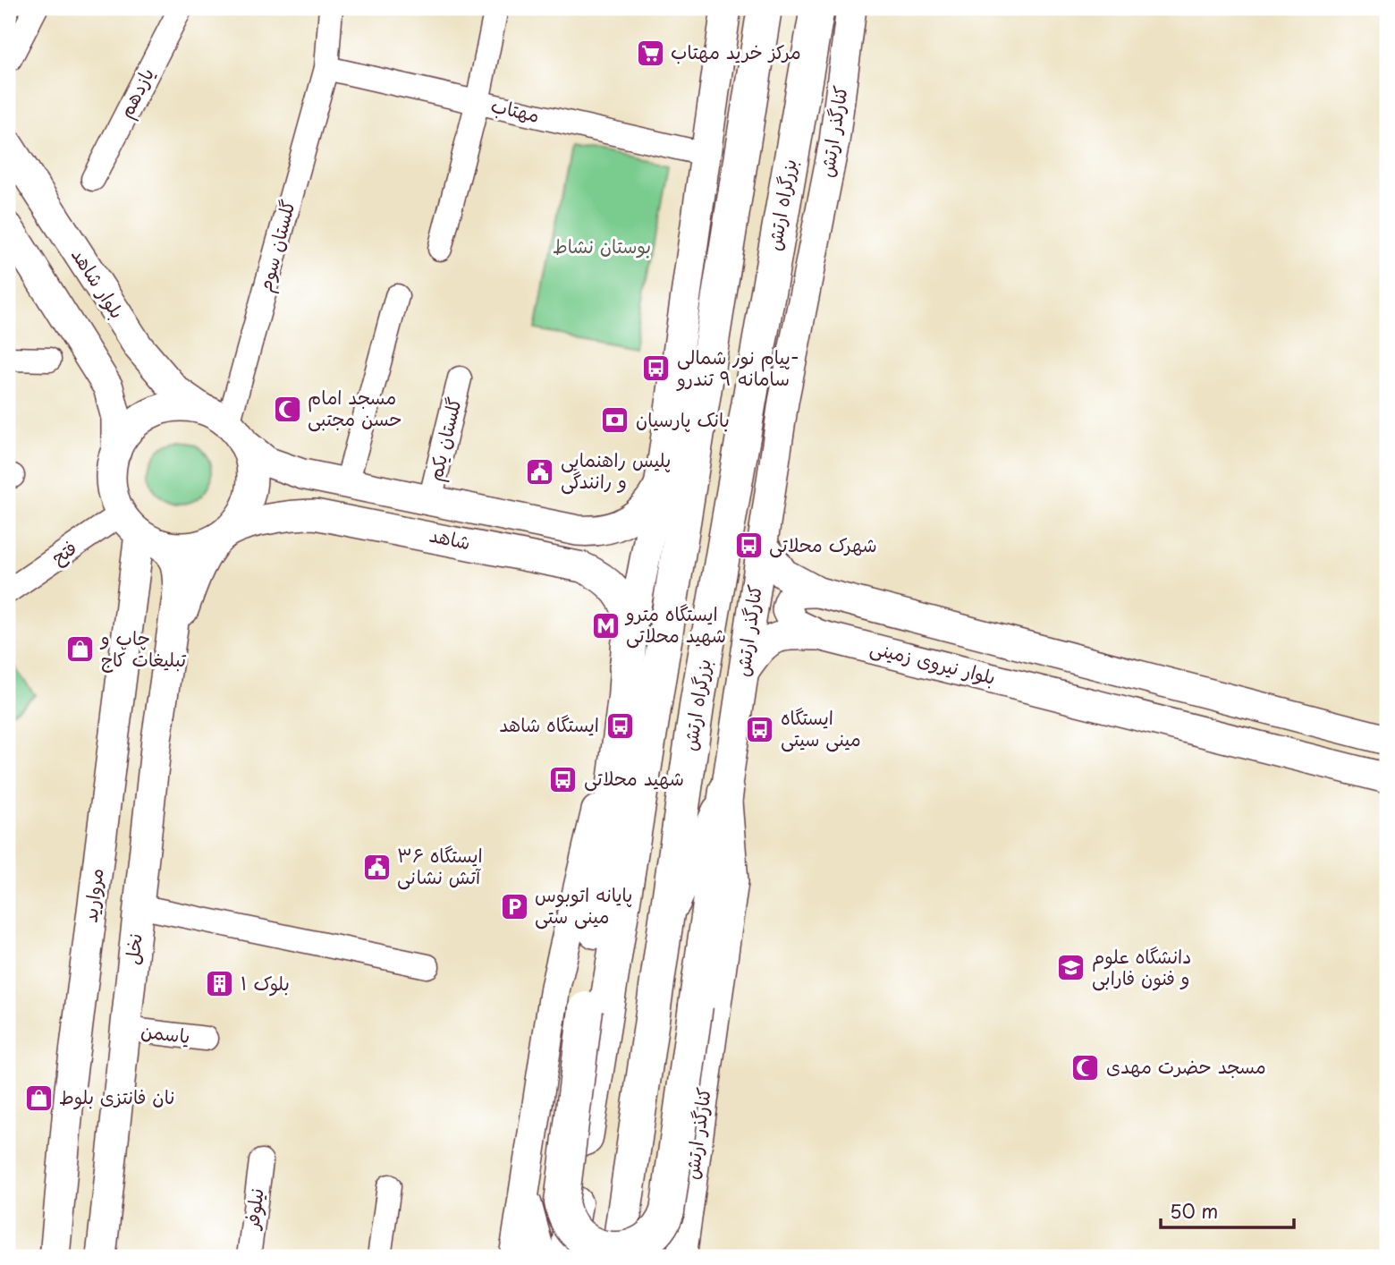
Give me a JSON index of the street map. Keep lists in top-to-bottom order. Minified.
{"streets":{"highway":["بزرگراه ارتش"],"main road":["کنارگذر ارتش","بلوار شاهد","شاهد","بلوار نیروی زمینی","مروارید","نخل"],"street":["یازدهم","مهتاب","گلستان سوم","گلستان یکم","فتح","یاسمن","نیلوفر"]},"crossings":[["مهتاب","گلستان سوم"],["کنارگذر ارتش","بلوار نیروی زمینی"],["گلستان سوم","بلوار شاهد"],["گلستان سوم","شاهد"],["گلستان سوم","فتح"],["گلستان سوم","مروارید"],["بلوار شاهد","شاهد"],["بلوار شاهد","فتح"],["بلوار شاهد","مروارید"],["گلستان یکم","شاهد"],["شاهد","فتح"],["شاهد","مروارید"],["فتح","مروارید"],["نخل","یاسمن"]],"parks":["بوستان نشاط"],"places":{"supermarket":["مرکز خرید مهتاب"],"bus stop":["پیام نور شمالی- سامانه ۹ تندرو","شهرک محلاتی","ایستگاه شاهد","ایستگاه مینی سیتی","شهید محلاتی"],"mosque":["مسجد امام حسن مجتبی","مسجد حضرت مهدی"],"bank":["بانک پارسیان"],"public building":["پلیس راهنمایی و رانندگی","ایستگاه ۳۶ آتش نشانی"],"metro station":["ایستگاه مترو شهید محلاتی"],"shop":["چاپ و تبلیغات کاج","نان فانتزی بلوط"],"parking":["پایانه اتوبوس مینی ستی"],"school or university":["دانشگاه علوم و فنون فارابی"],"building":["۱ بلوک"]},"scale_bar":"50 m"}
